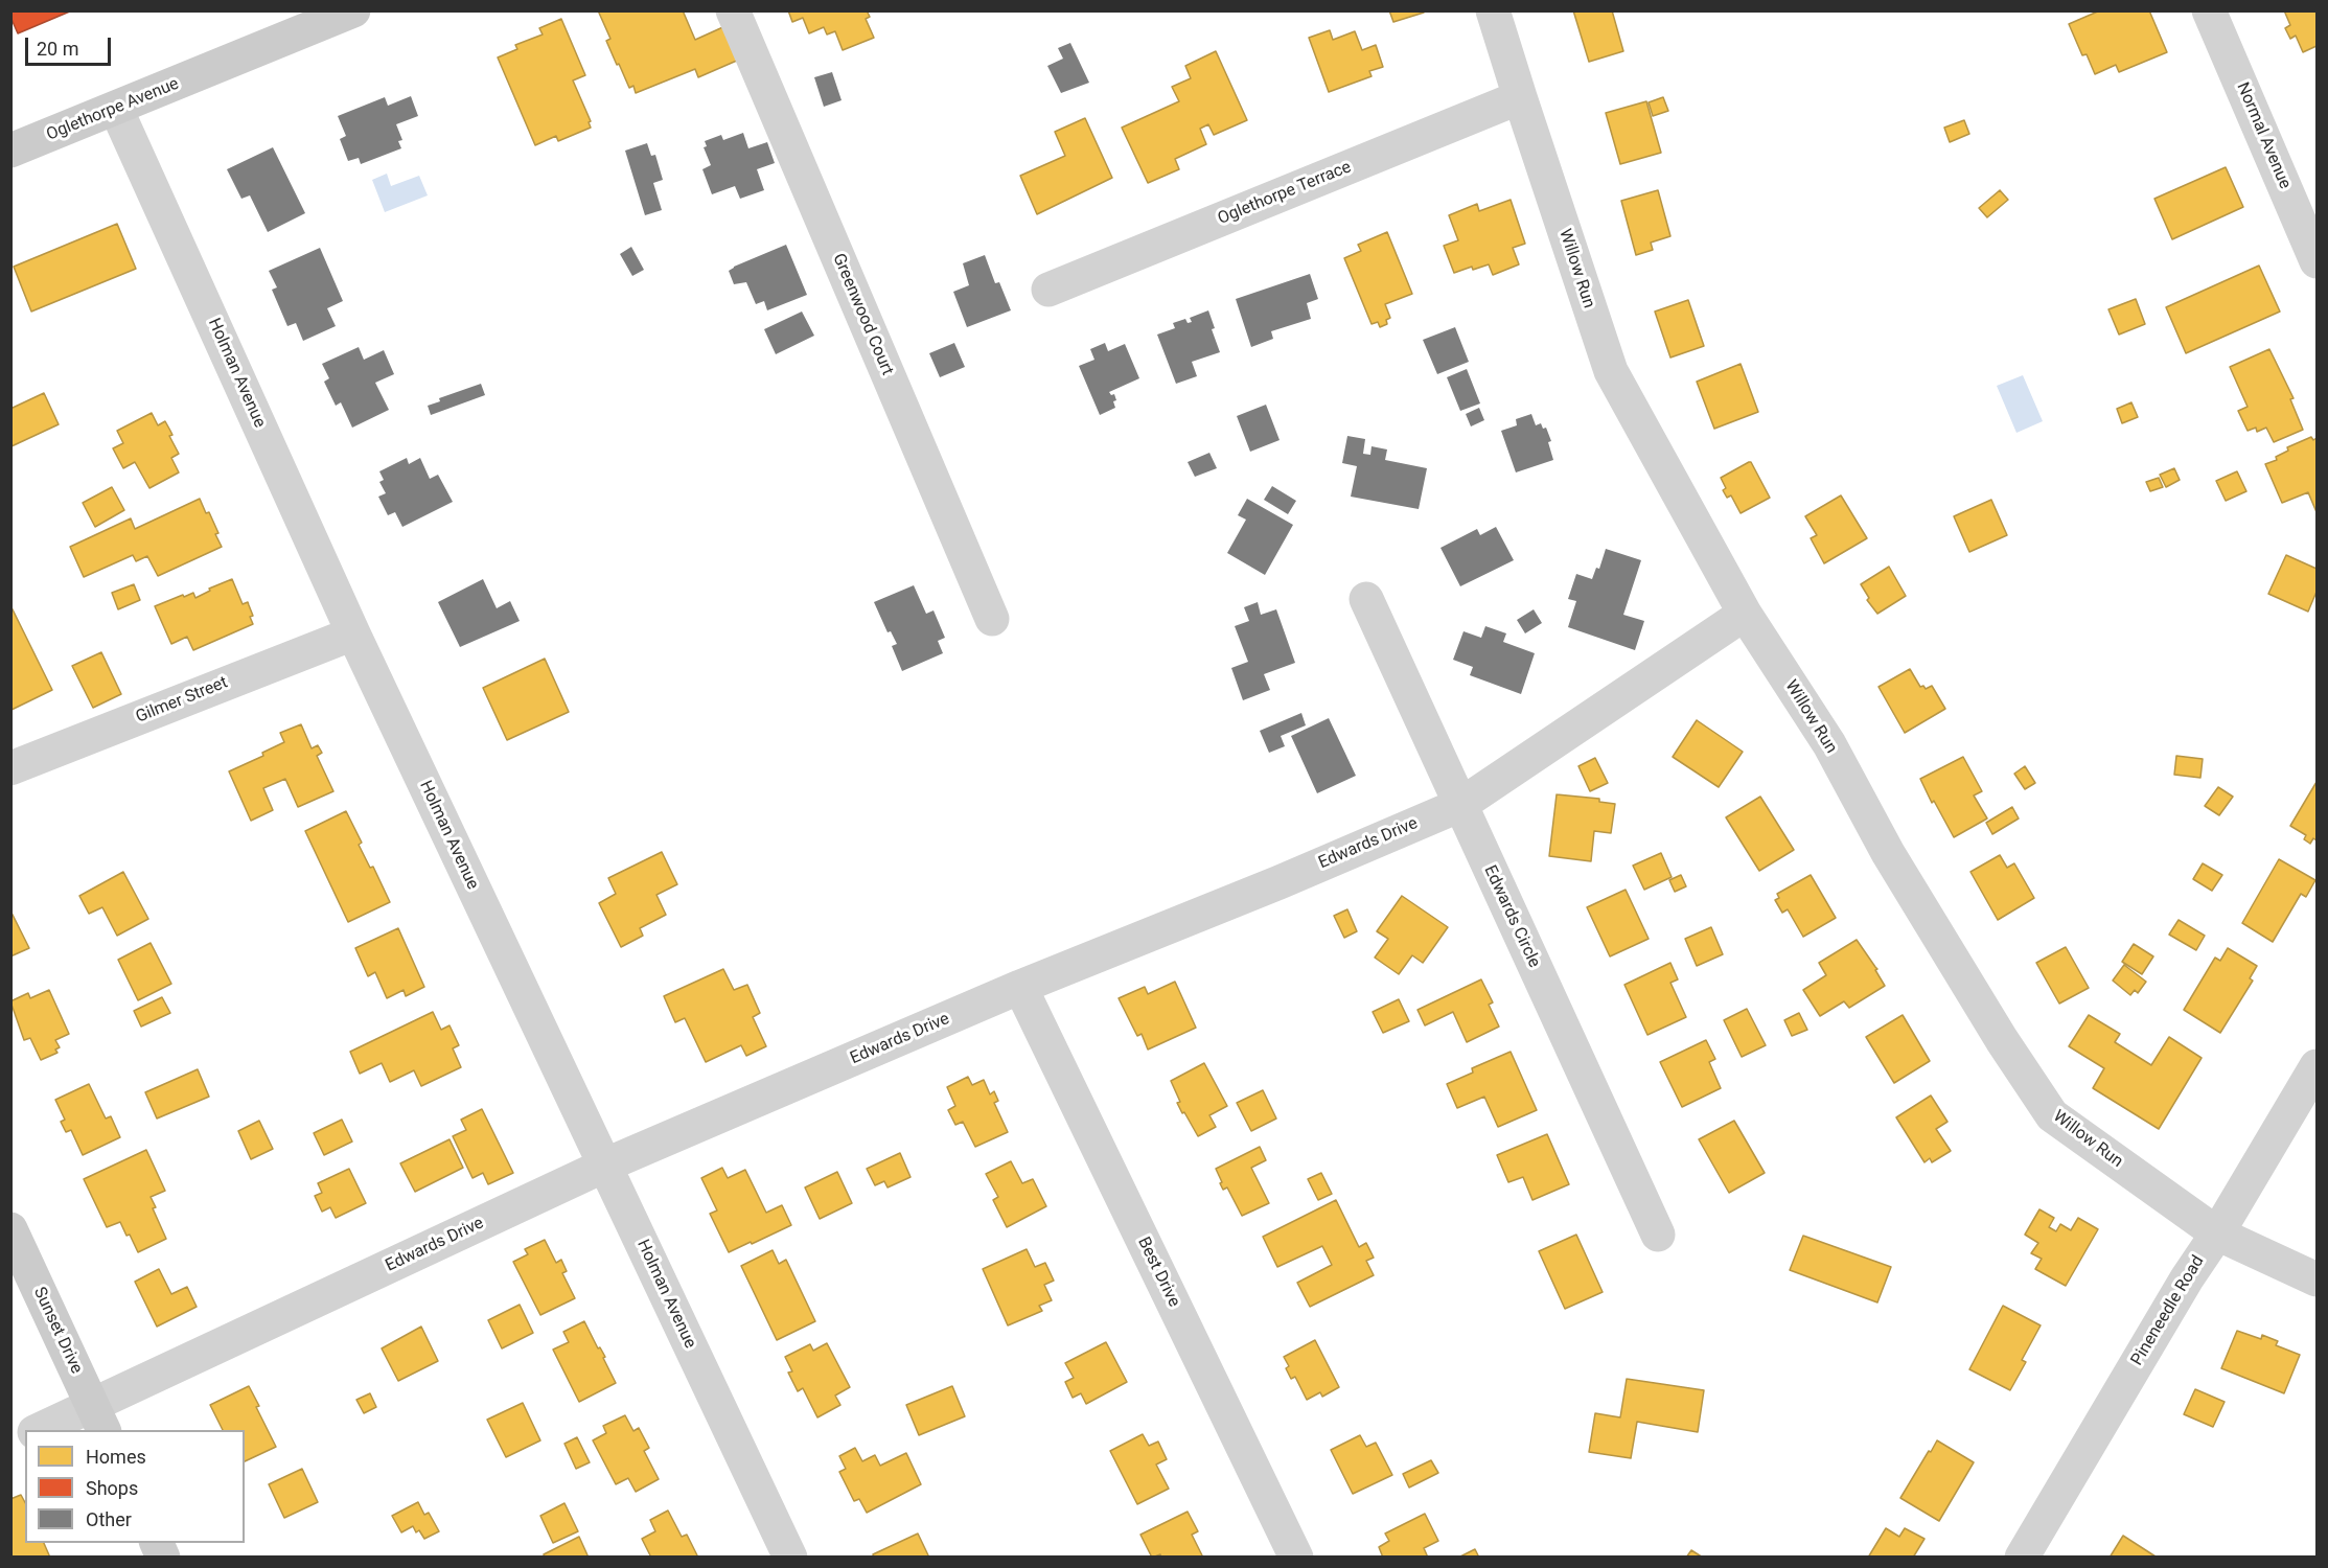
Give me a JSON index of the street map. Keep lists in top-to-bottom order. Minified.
{"streets":{"main road":["Oglethorpe Avenue","Sunset Drive"],"street":["Normal Avenue","Oglethorpe Terrace","Willow Run","Greenwood Court","Holman Avenue","Gilmer Street","Edwards Drive","Edwards Circle","Best Drive","Pineneedle Road"]},"crossings":[["Oglethorpe Avenue","Holman Avenue"],["Oglethorpe Terrace","Willow Run"],["Willow Run","Edwards Drive"],["Willow Run","Pineneedle Road"],["Holman Avenue","Gilmer Street"],["Holman Avenue","Edwards Drive"],["Edwards Drive","Edwards Circle"],["Edwards Drive","Best Drive"],["Edwards Drive","Sunset Drive"]],"legend":["Homes","Shops","Other"],"scale_bar":"20 m"}
